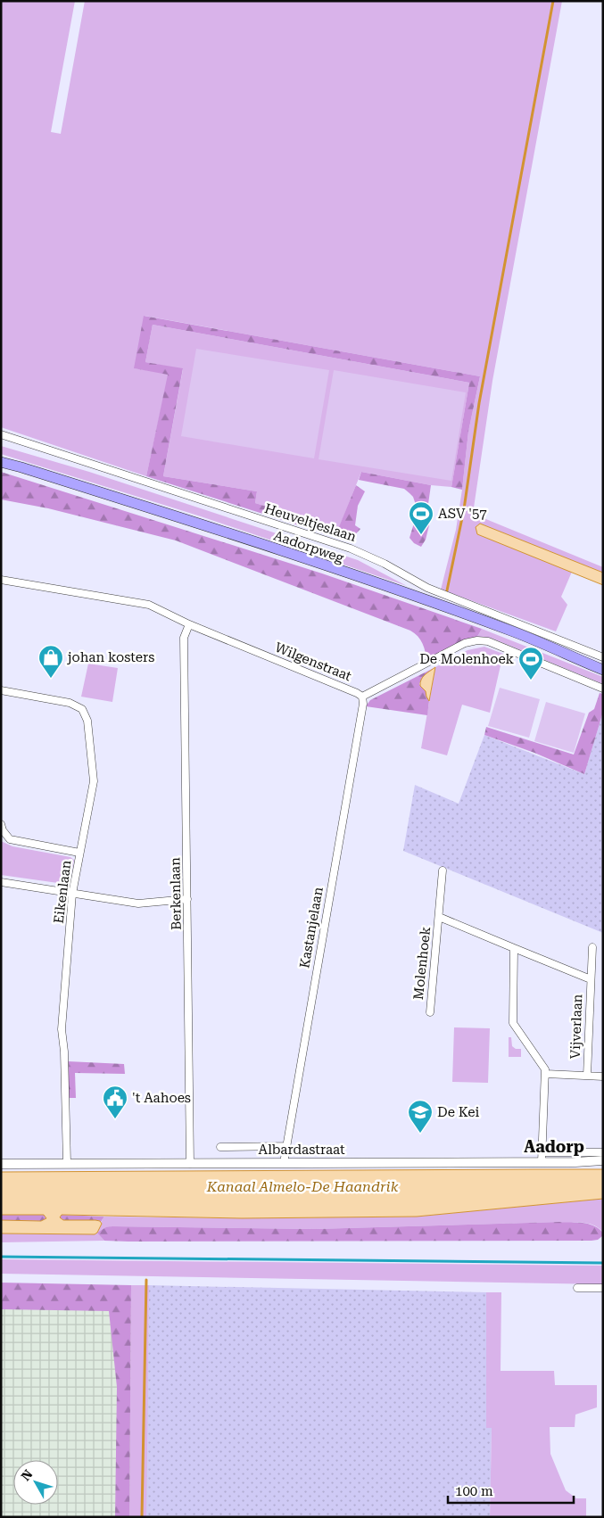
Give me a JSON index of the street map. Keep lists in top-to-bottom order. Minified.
{"streets":{"main road":["Aadorpweg"],"street":["Heuveltjeslaan","Wilgenstraat","Eikenlaan","Berkenlaan","Kastanjelaan","Molenhoek","Vijverlaan","Albardastraat"]},"crossings":[["Wilgenstraat","Berkenlaan"],["Wilgenstraat","Kastanjelaan"],["Eikenlaan","Albardastraat"],["Berkenlaan","Albardastraat"],["Kastanjelaan","Albardastraat"],["Molenhoek","Vijverlaan"]],"districts":["Aadorp"],"water":["Kanaal Almelo-De Haandrik"],"places":{"sports":["ASV '57","De Molenhoek"],"shop":["johan kosters"],"public building":["'t Aahoes"],"school or university":["De Kei"]},"scale_bar":"100 m","north":"top left"}
